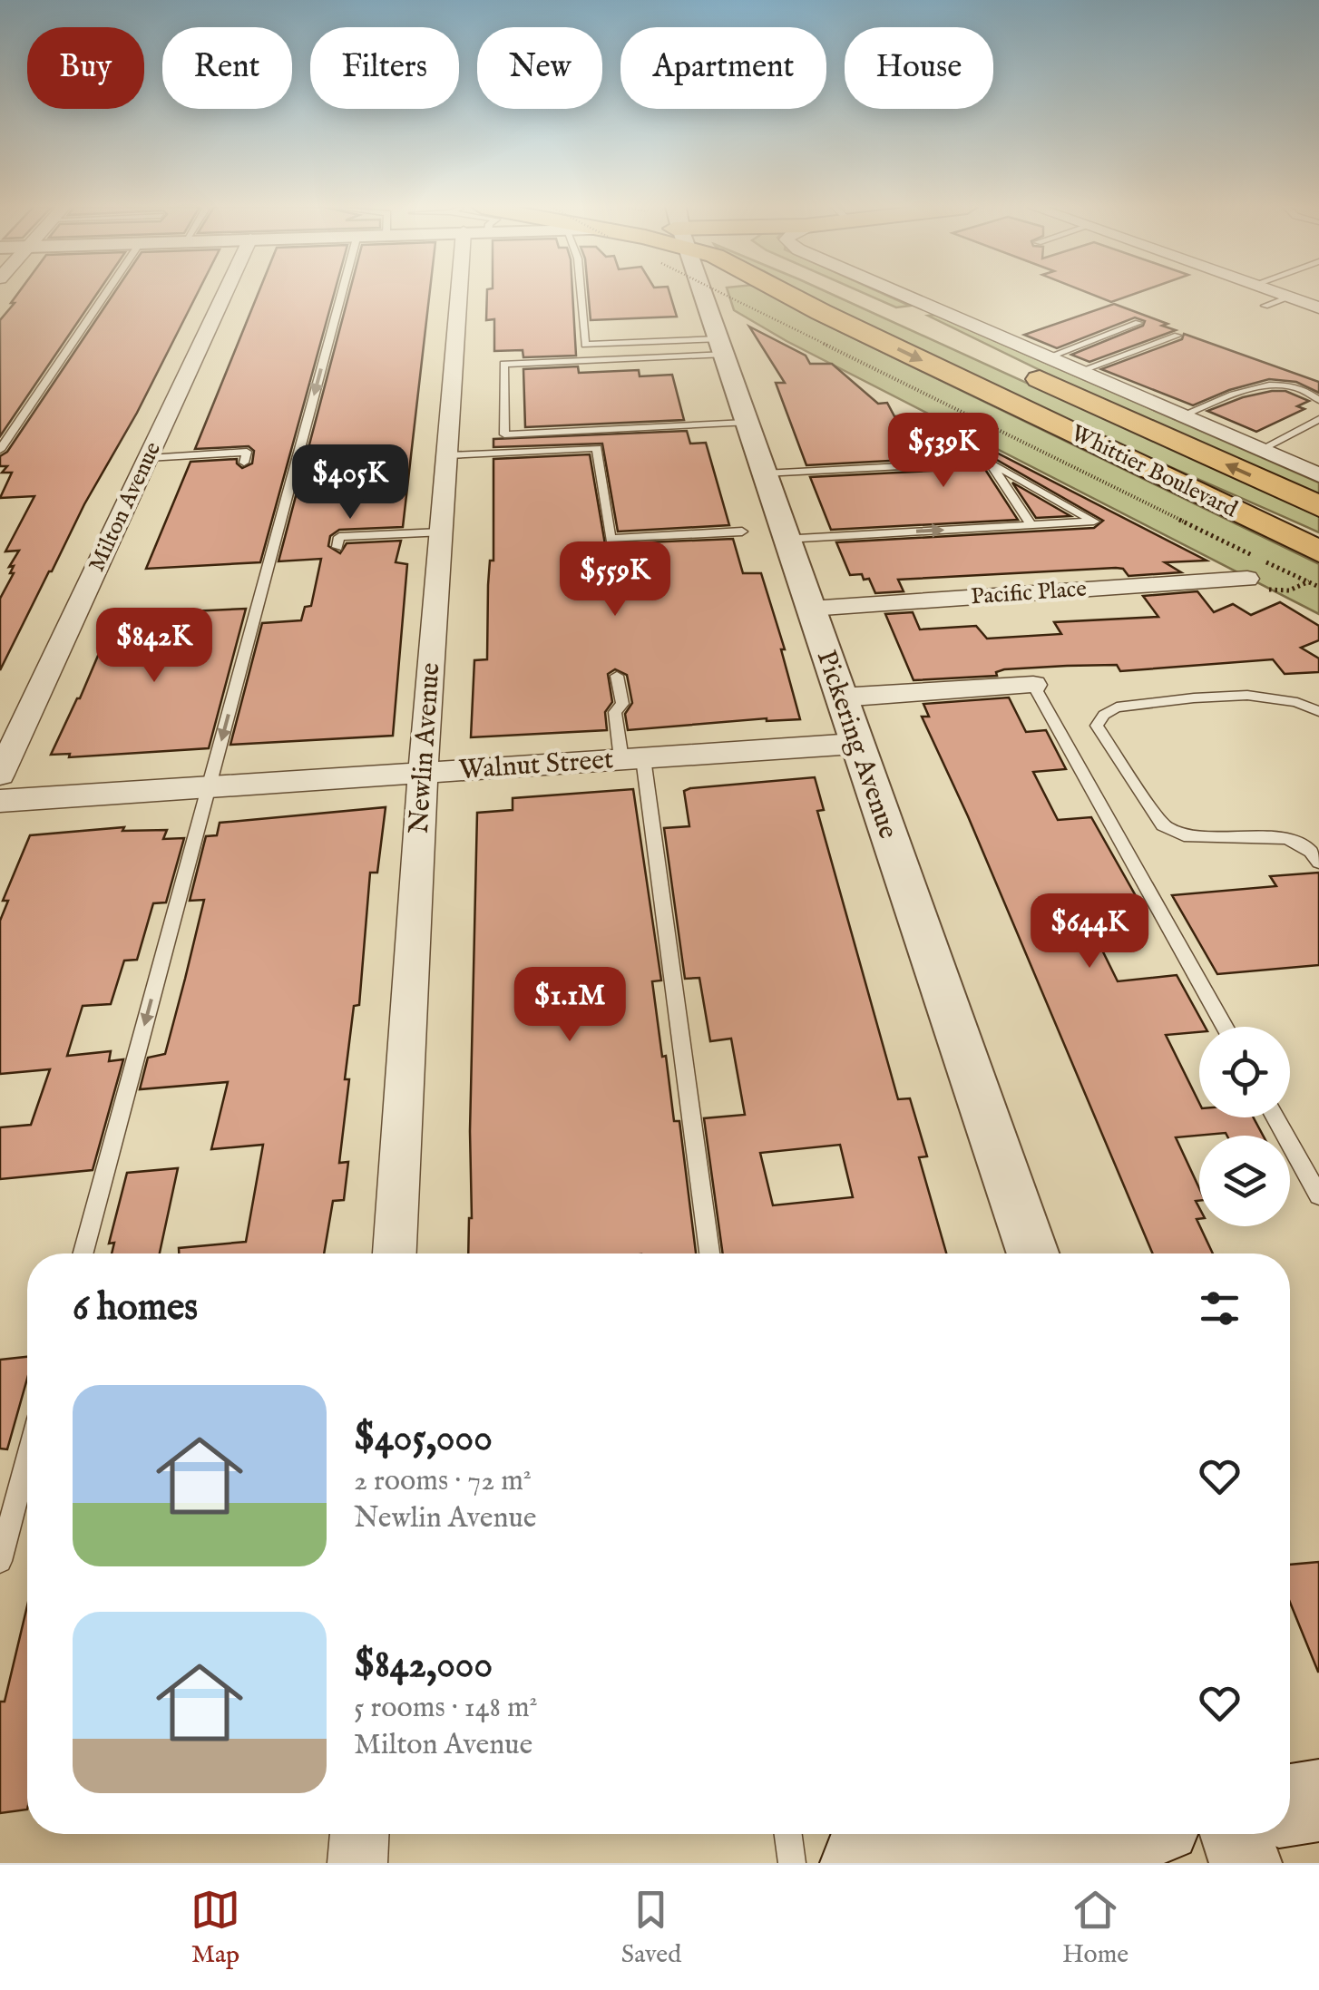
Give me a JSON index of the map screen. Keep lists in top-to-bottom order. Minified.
{"streets":{"main road":["Whittier Boulevard"],"street":["Milton Avenue","Pacific Place","Pickering Avenue","Newlin Avenue","Walnut Street"]},"crossings":[["Pacific Place","Pickering Avenue"],["Pickering Avenue","Walnut Street"],["Newlin Avenue","Walnut Street"]],"page":{"chip":["Buy","Rent","Filters","New","Apartment","House"],"price":["$539K","$405K","$559K","$842K","$644K","$1.1M"],"heading":"6 homes","list":[{"name":"$405,000","note":"2 rooms · 72 m² · Newlin Avenue"},{"name":"$842,000","note":"5 rooms · 148 m² · Milton Avenue"}],"tabs":["Map","Saved","Home"]}}
